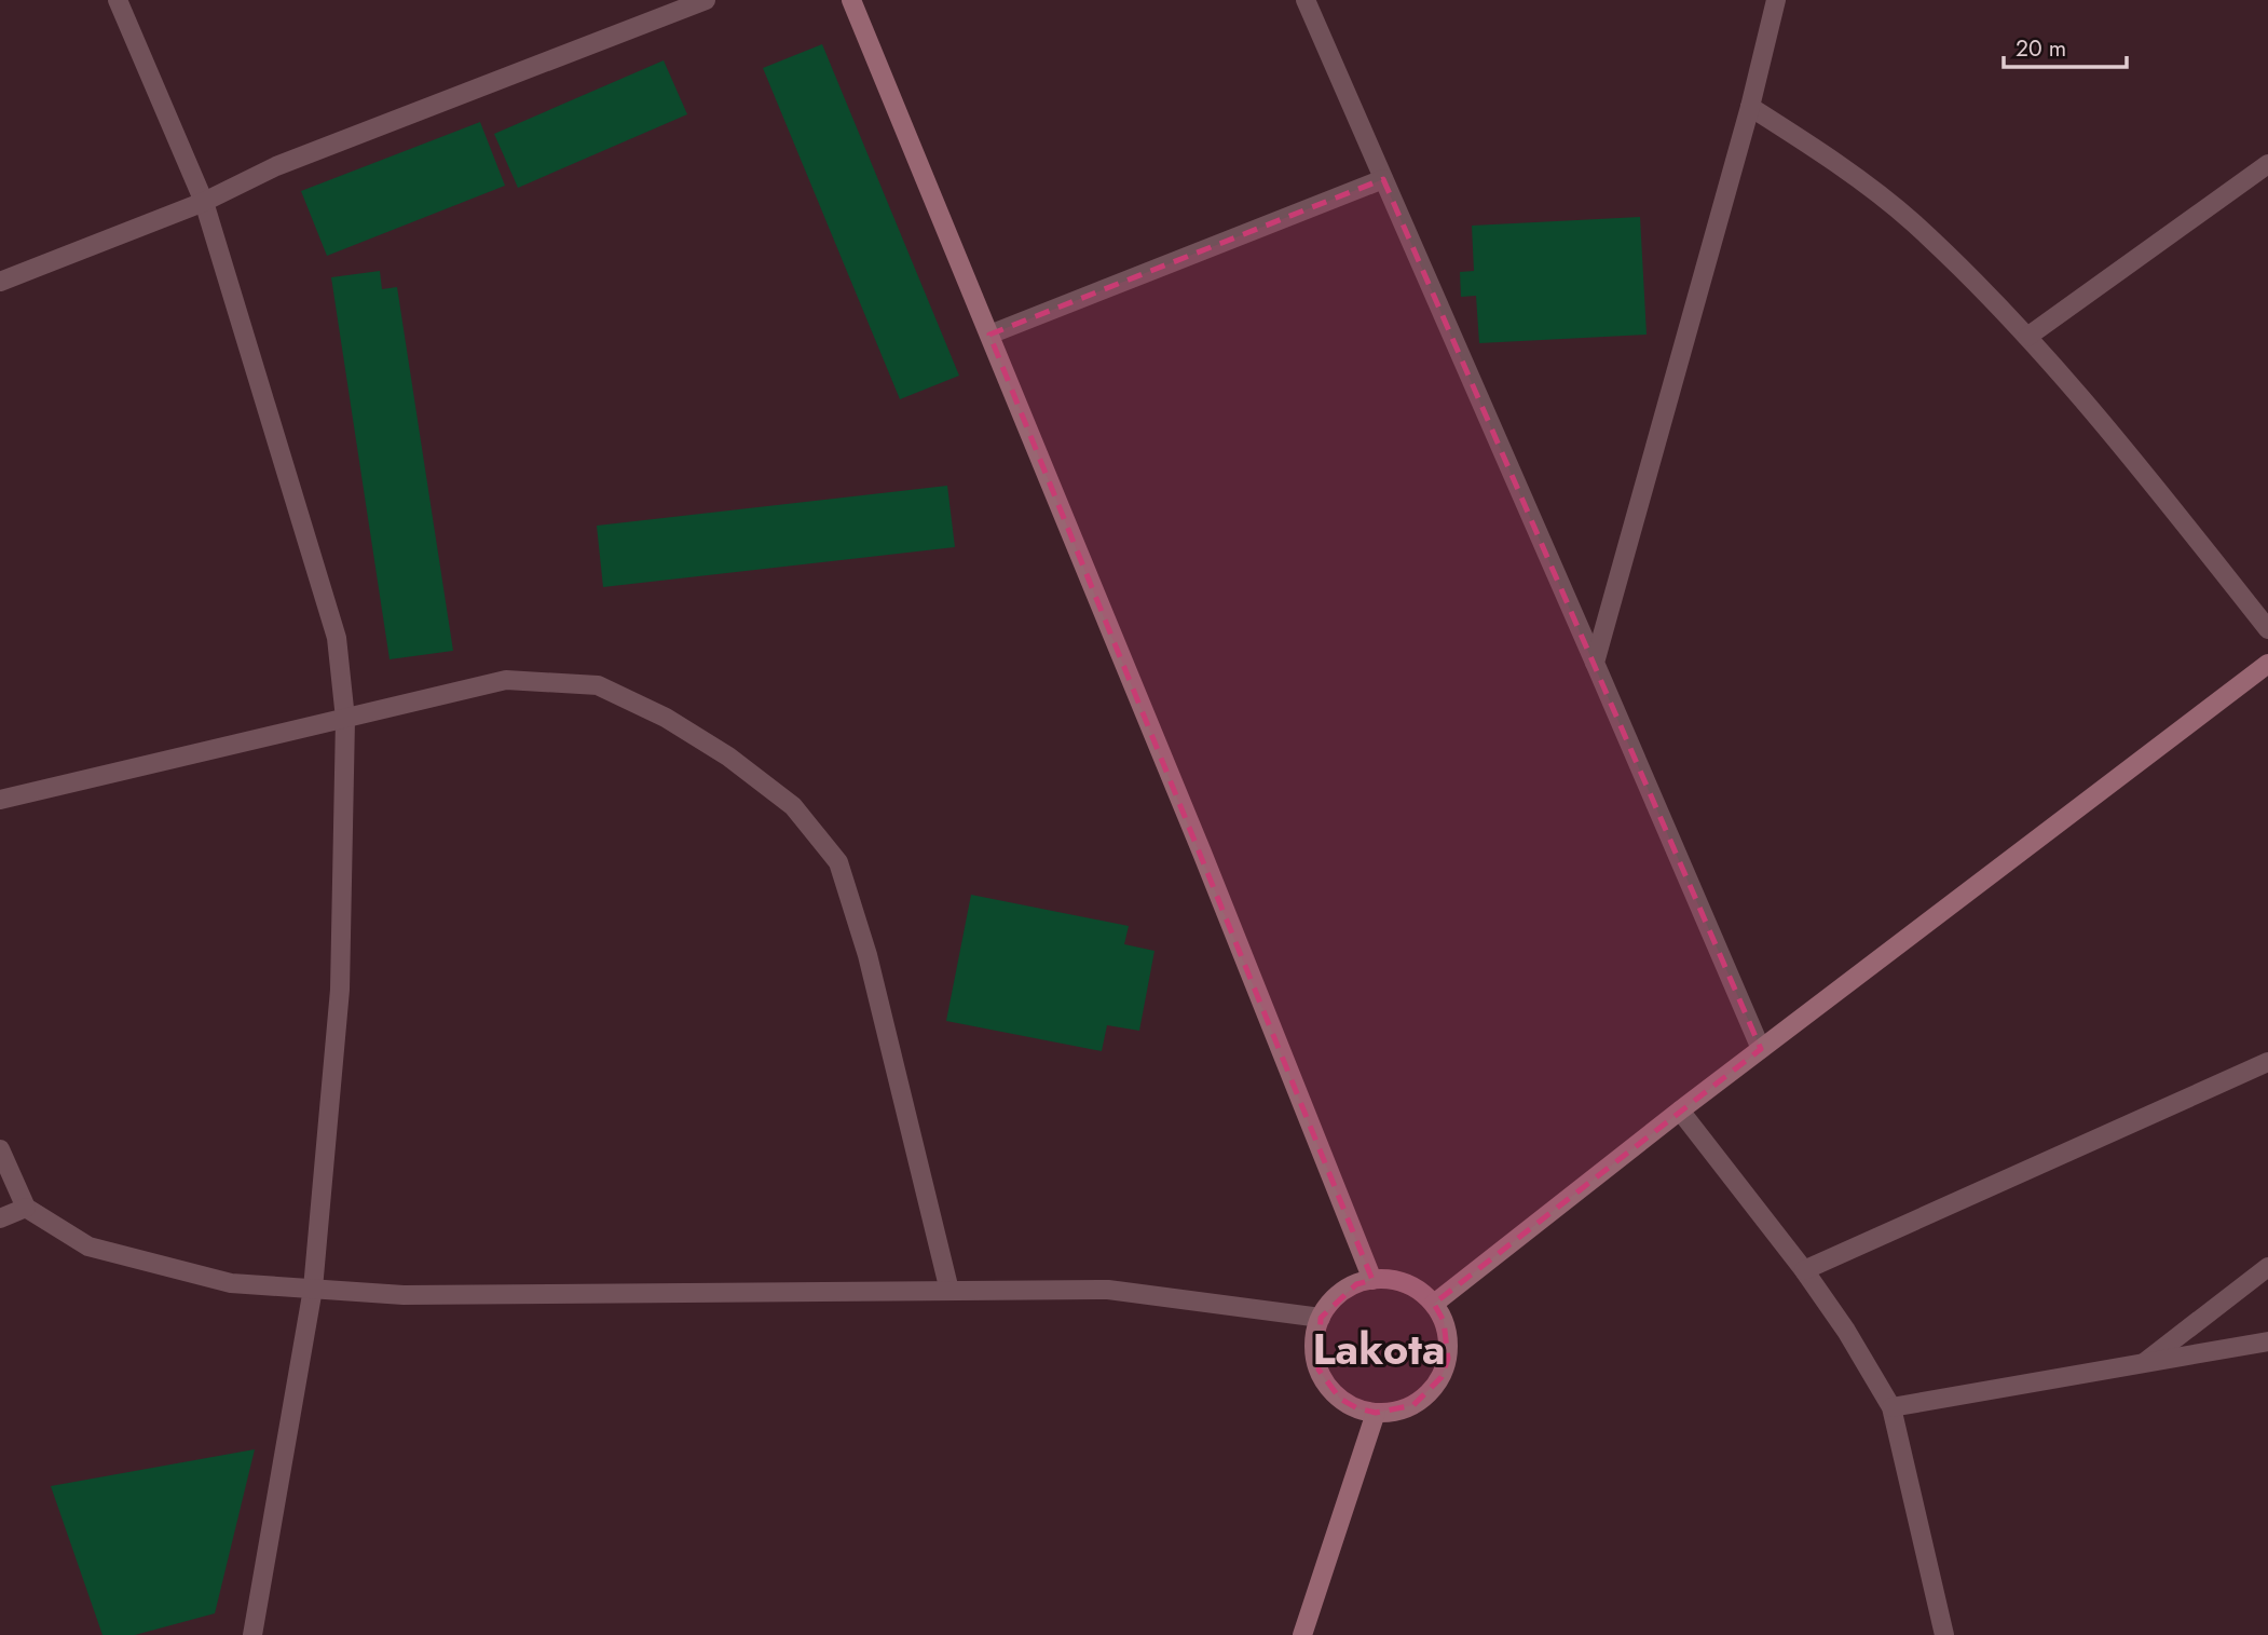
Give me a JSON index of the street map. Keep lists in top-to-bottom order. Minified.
{"districts":["Lakota"],"scale_bar":"20 m"}
